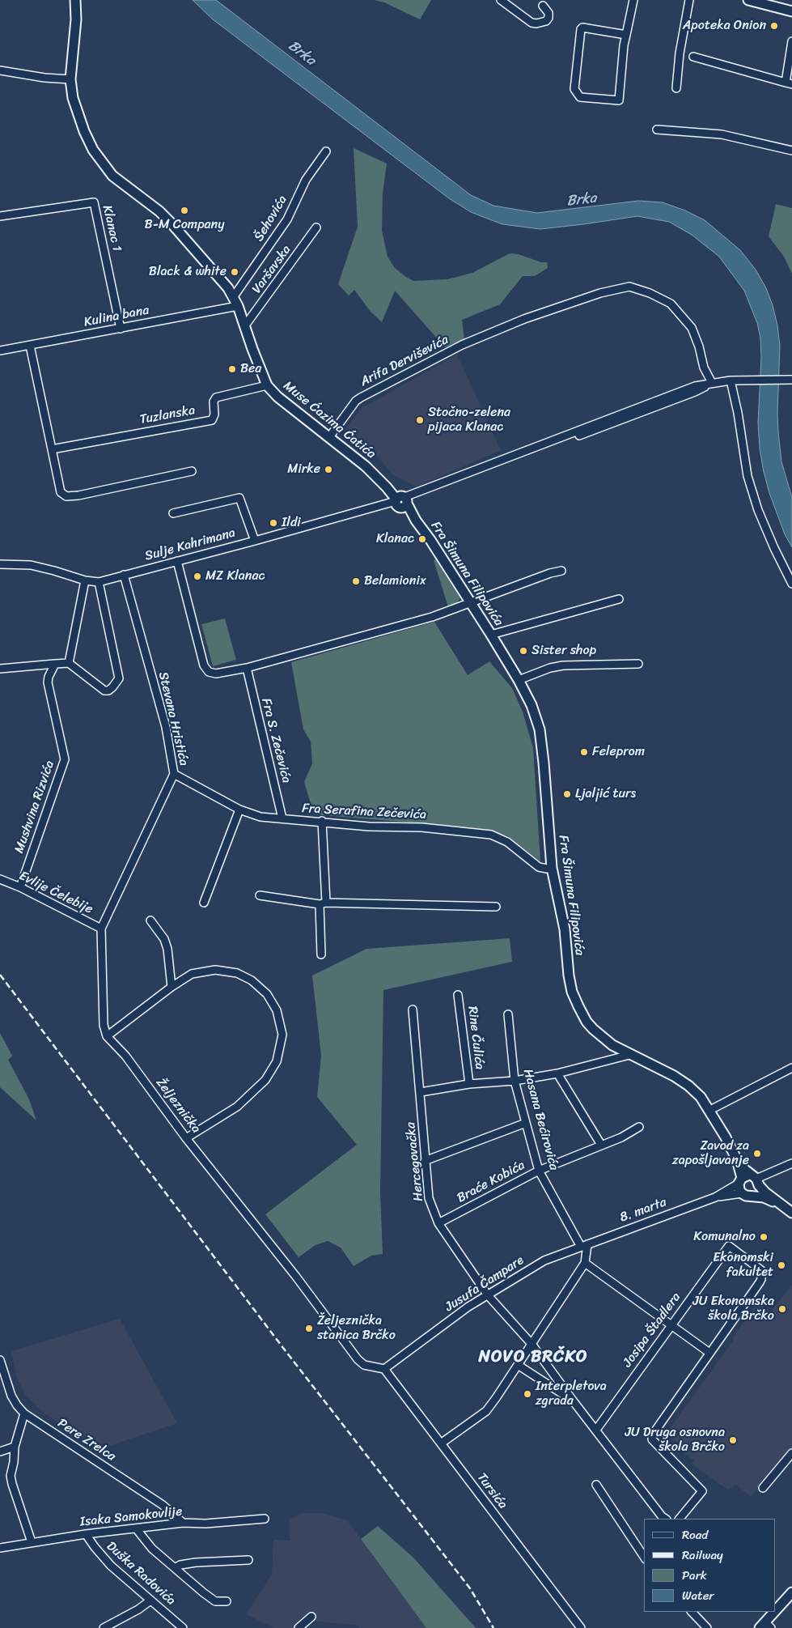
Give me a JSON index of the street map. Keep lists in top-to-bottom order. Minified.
{"streets":{"main road":["Muse Ćazima Ćatića","Fra Šimuna Filipovića"],"street":["Šehovića","Klanac 1","Varšavska","Kulina bana","Arifa Derviševića","Tuzlanska","Sulje Kahrimana","Stevana Hristića","Fra S. Zečevića","Mushvina Rizvića","Fra Serafina Zečevića","Evlije Čelebije","Rine Čulića","Željeznička","Hasana Bećirovića","Hercegovačka","Braće Kobića","8. marta","Jusufa Čampare","Josipa Štadlera","Pere Zrelca","Tursića","Isaka Samokovlije","Duška Radovića"]},"crossings":[["Šehovića","Muse Ćazima Ćatića"],["Klanac 1","Kulina bana"],["Varšavska","Muse Ćazima Ćatića"],["Kulina bana","Muse Ćazima Ćatića"],["Arifa Derviševića","Muse Ćazima Ćatića"],["Arifa Derviševića","Sulje Kahrimana"],["Tuzlanska","Muse Ćazima Ćatića"],["Muse Ćazima Ćatića","Sulje Kahrimana"],["Muse Ćazima Ćatića","Fra Šimuna Filipovića"],["Sulje Kahrimana","Fra Šimuna Filipovića"],["Sulje Kahrimana","Stevana Hristića"],["Fra Šimuna Filipovića","Fra Serafina Zečevića"],["Stevana Hristića","Fra Serafina Zečevića"],["Stevana Hristića","Evlije Čelebije"],["Fra S. Zečevića","Fra Serafina Zečevića"],["Mushvina Rizvića","Evlije Čelebije"],["Željeznička","Jusufa Čampare"],["Željeznička","Tursića"],["Hasana Bećirovića","Braće Kobića"],["Hasana Bećirovića","8. marta"],["Hasana Bećirovića","Jusufa Čampare"],["Hercegovačka","Braće Kobića"],["Hercegovačka","Jusufa Čampare"],["Hercegovačka","Josipa Štadlera"],["8. marta","Jusufa Čampare"],["Jusufa Čampare","Tursića"],["Pere Zrelca","Isaka Samokovlije"],["Isaka Samokovlije","Duška Radovića"]],"districts":["NOVO BRČKO"],"water":["Brka"],"places":["Apoteka Onion","B-M Company","Black & white","Bea","Stočno-zelena pijaca Klanac","Mirke","Ildi","Klanac","MZ Klanac","Belamionix","Sister shop","Feleprom","Ljaljić turs","Zavod za zapošljavanje","Komunalno","Ekonomski fakultet","JU Ekonomska škola Brčko","Željeznička stanica Brčko","Interpletova zgrada","JU Druga osnovna škola Brčko"],"legend":["Road","Railway","Park","Water"]}
